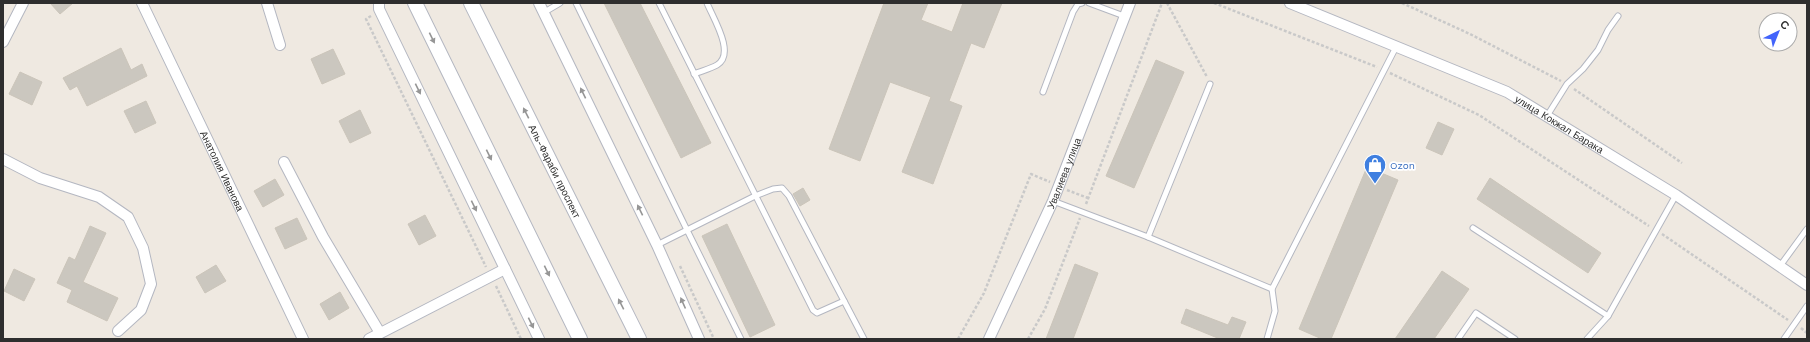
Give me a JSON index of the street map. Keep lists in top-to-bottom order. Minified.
{"streets":{"street":["улица Кокжал Барака","Анатолия Иванова","Аль-Фараби проспект","Увалиева улица"]},"places":{"shop":["Ozon"]},"north":"top right"}
